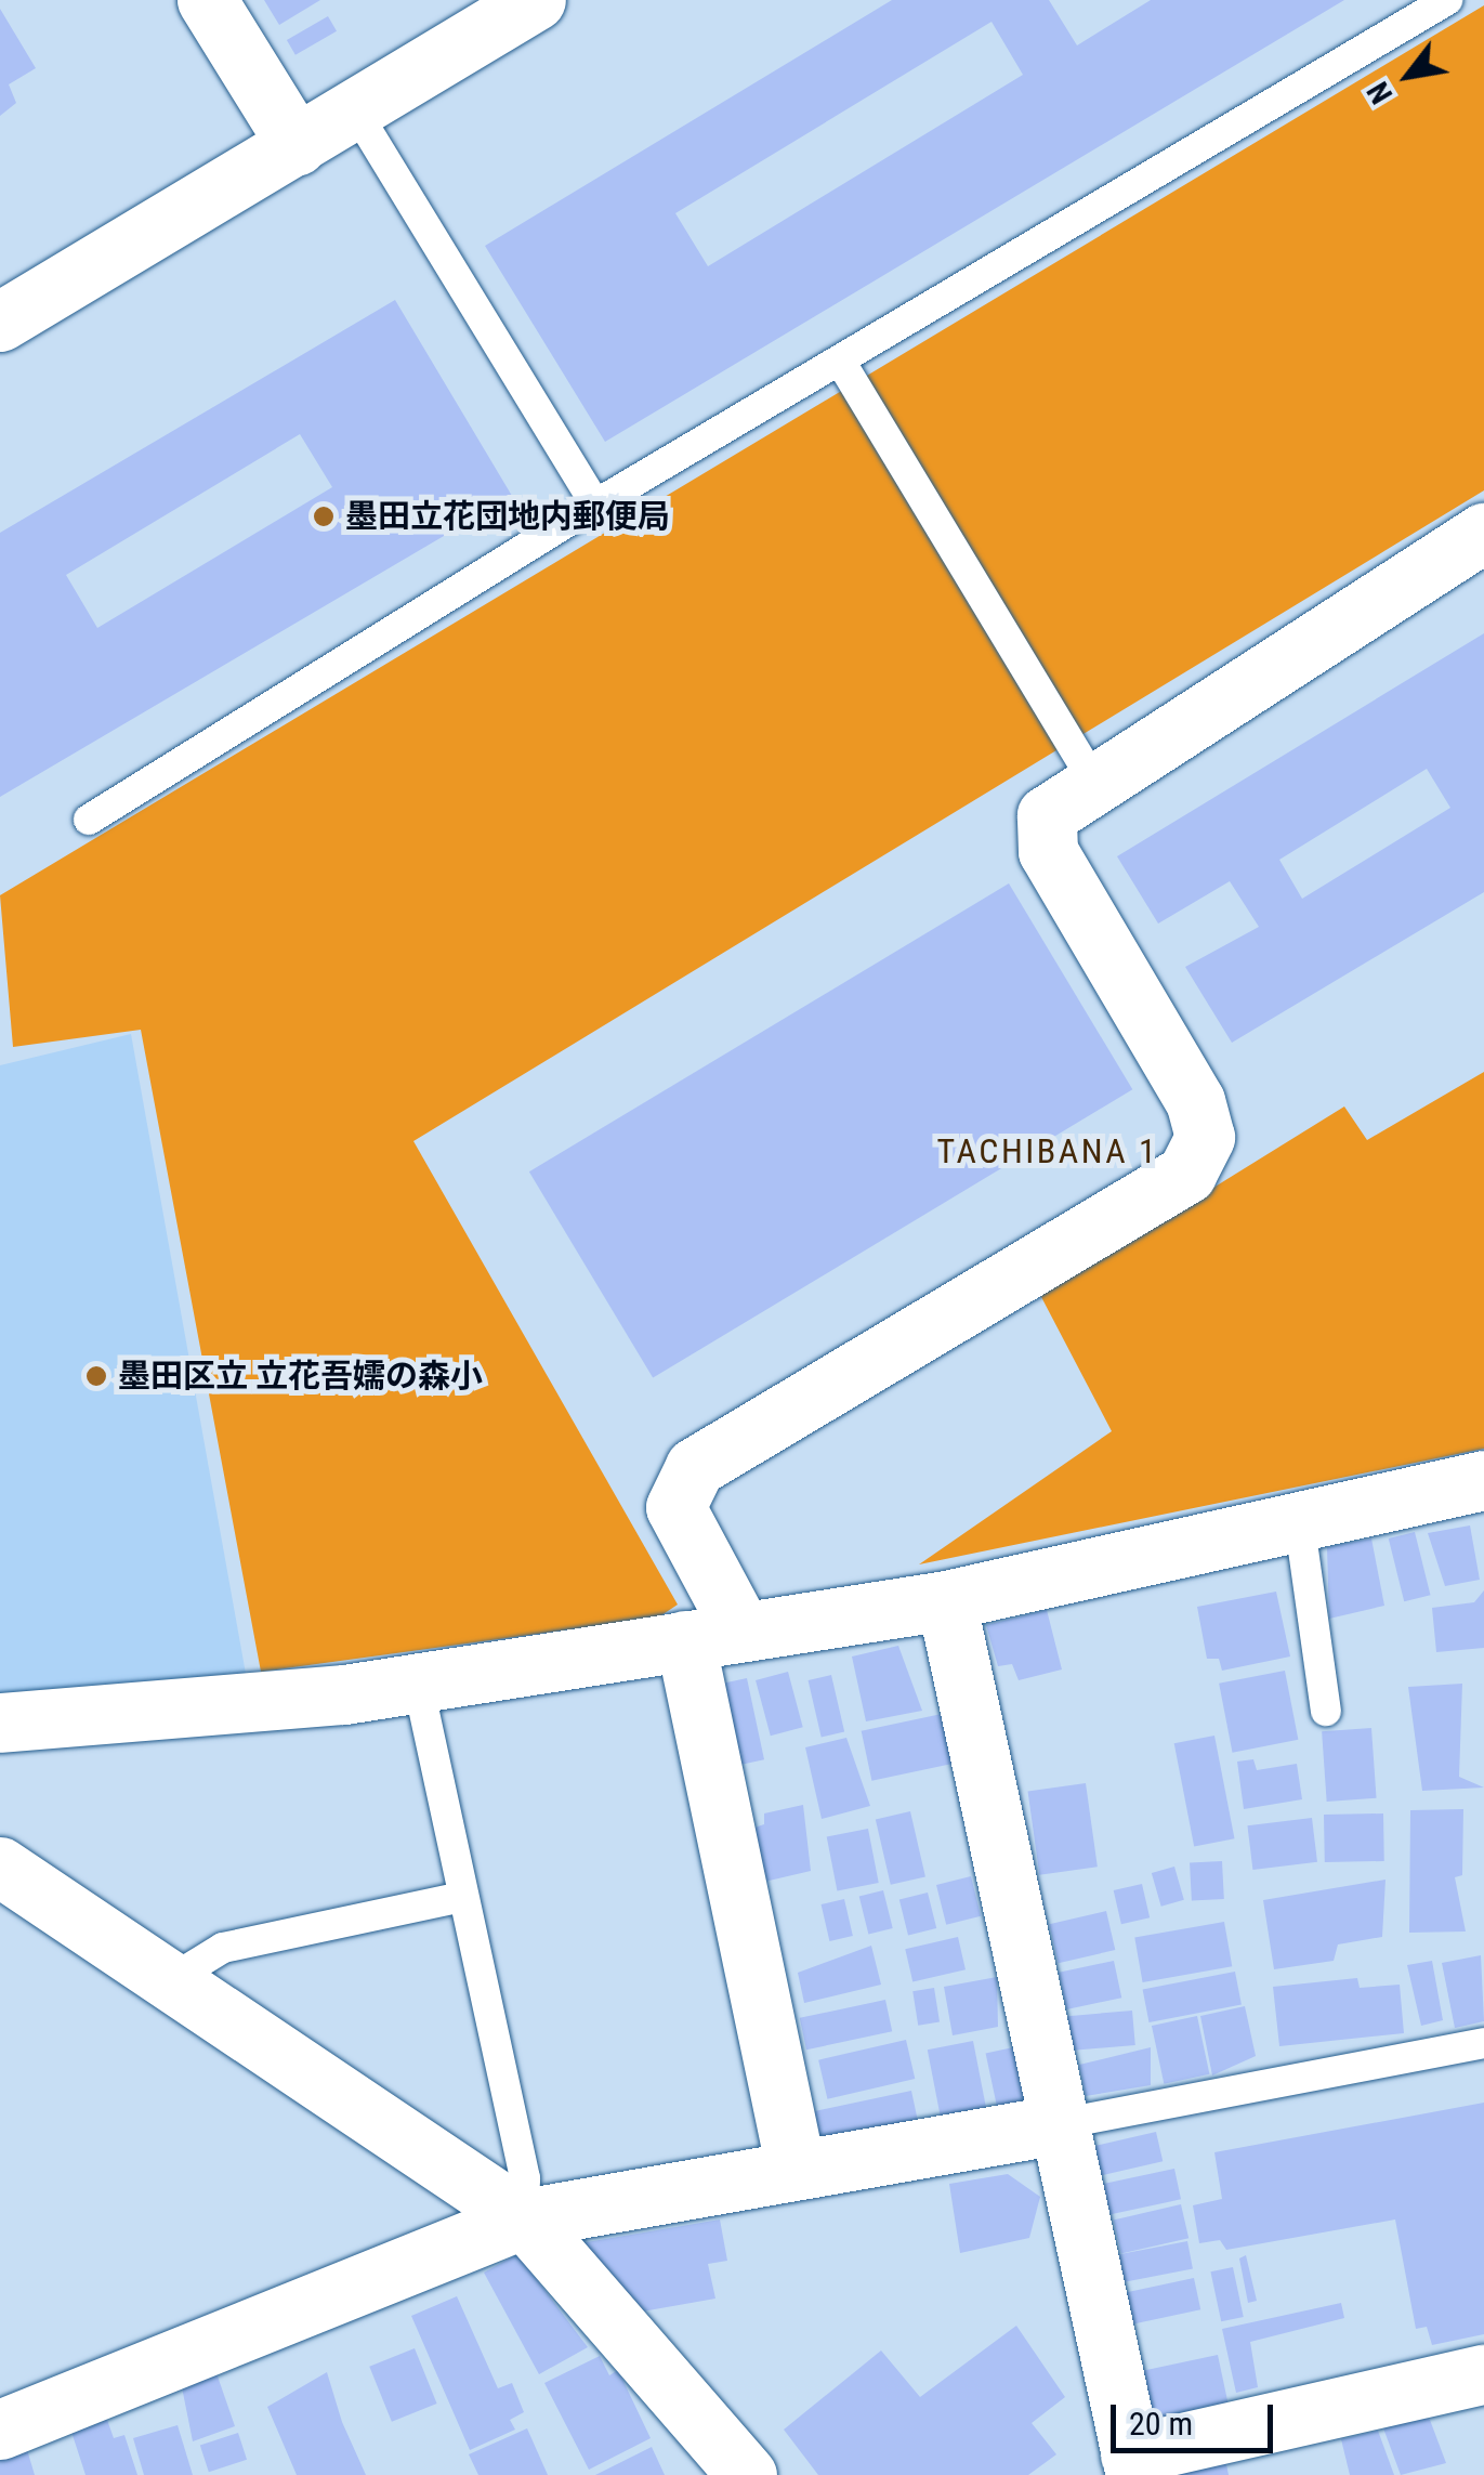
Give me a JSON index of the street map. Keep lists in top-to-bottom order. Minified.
{"districts":["TACHIBANA 1"],"places":["墨田立花団地内郵便局","墨田区立 立花吾嬬の森小"],"scale_bar":"20 m","north":"bottom left"}
